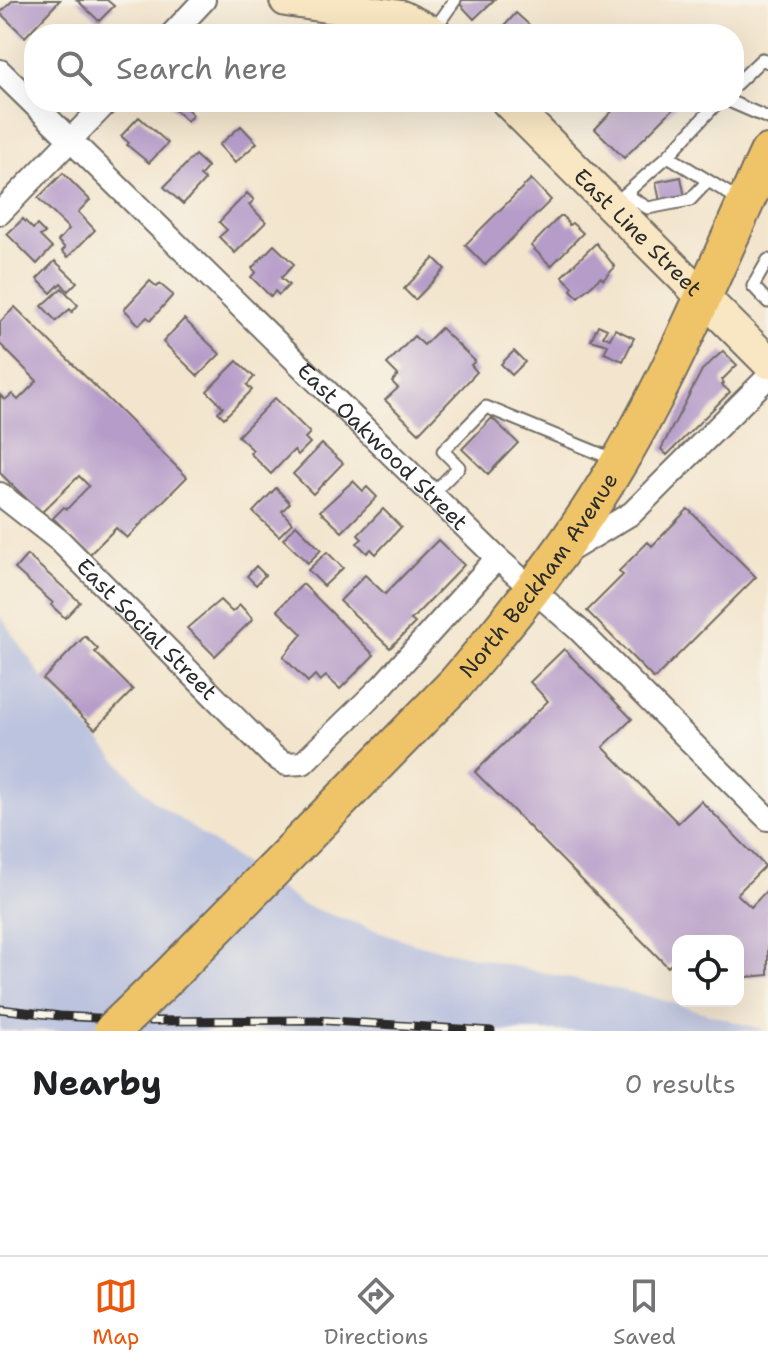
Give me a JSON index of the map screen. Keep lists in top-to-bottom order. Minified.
{"streets":{"main road":["North Beckham Avenue"],"street":["East Line Street","East Oakwood Street","East Social Street"]},"crossings":[["East Line Street","North Beckham Avenue"],["East Oakwood Street","North Beckham Avenue"],["East Oakwood Street","East Social Street"]],"page":{"search":"Search here","heading":["Nearby","0 results"],"nav":["Map","Directions","Saved"]}}
